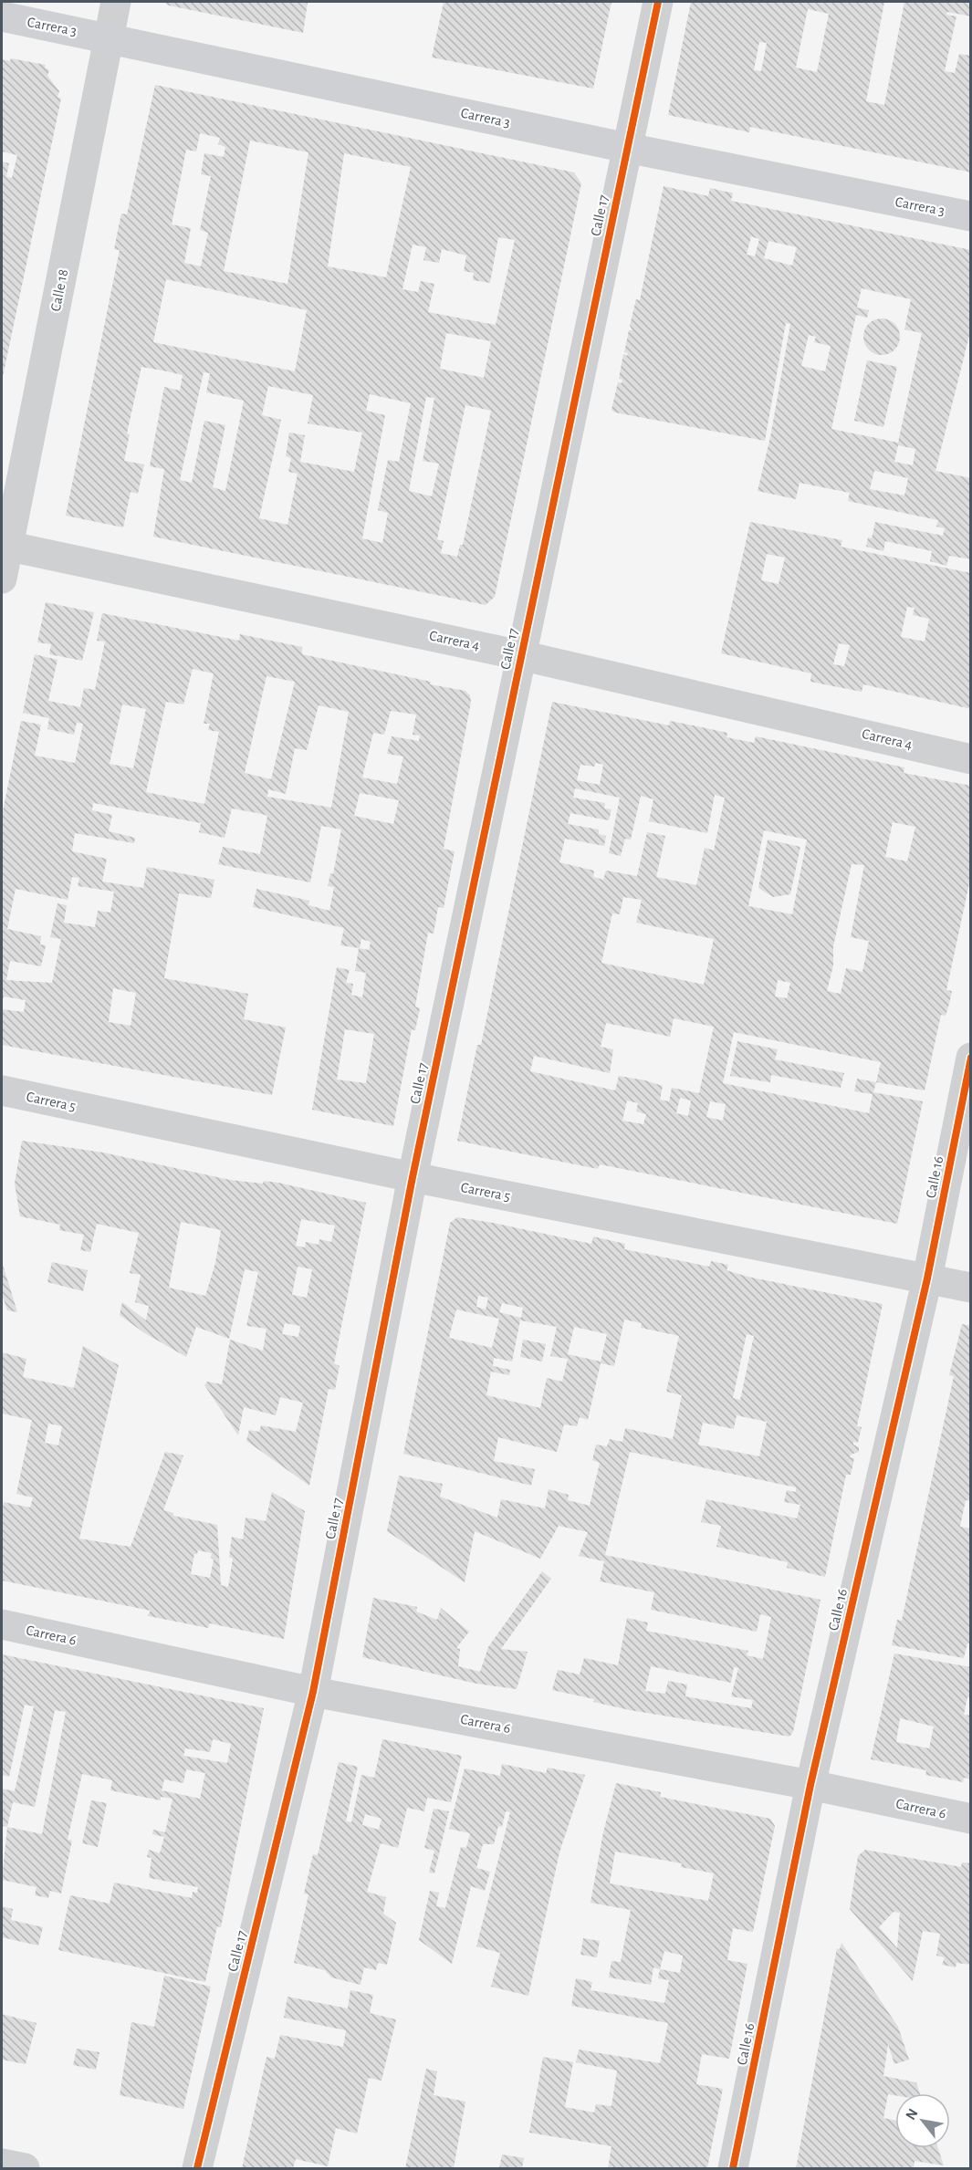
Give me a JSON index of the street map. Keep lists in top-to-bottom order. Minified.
{"streets":{"main road":["Carrera 3"],"street":["Calle 17","Calle 18","Carrera 4","Carrera 5","Calle 16","Carrera 6"]},"crossings":[["Carrera 3","Calle 17"],["Carrera 3","Calle 18"],["Calle 17","Carrera 4"],["Calle 17","Carrera 5"],["Calle 17","Carrera 6"],["Calle 18","Carrera 4"],["Carrera 5","Calle 16"],["Calle 16","Carrera 6"]],"north":"top left"}
